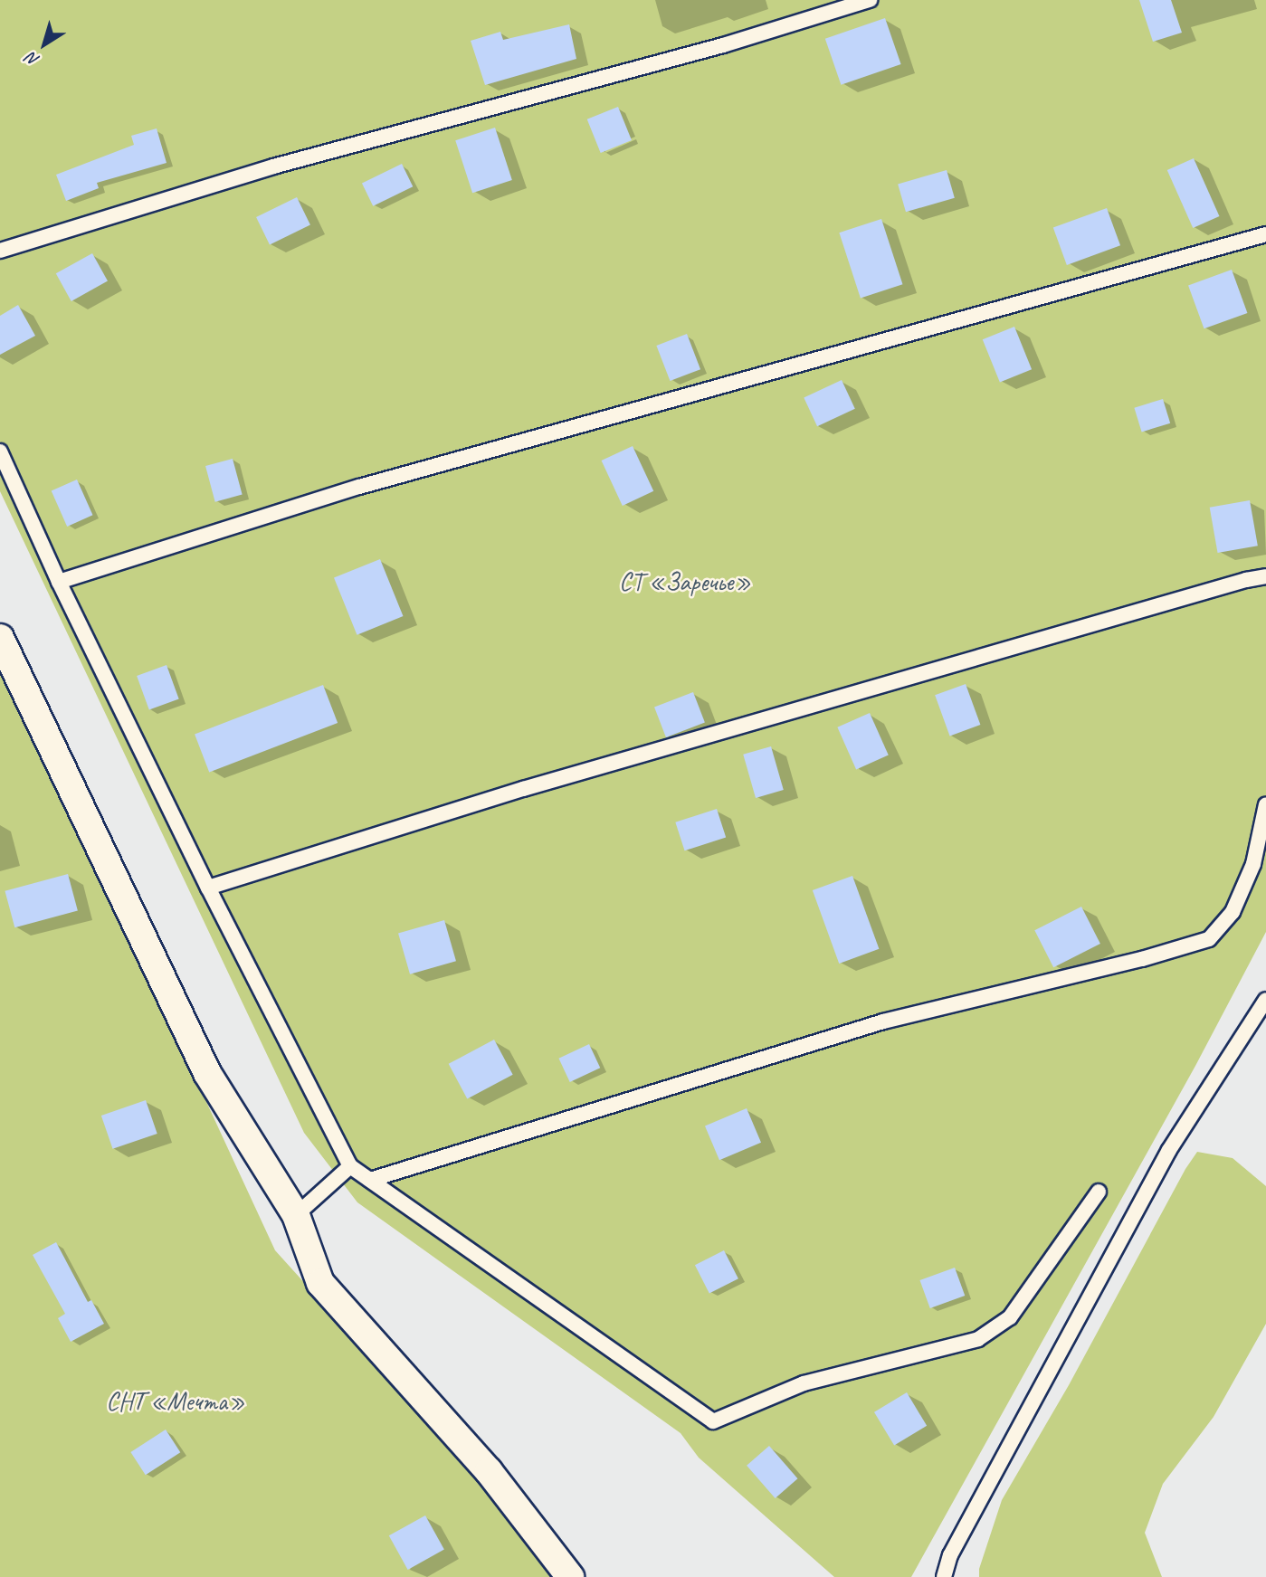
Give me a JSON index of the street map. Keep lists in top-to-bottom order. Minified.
{"parks":["СТ «Заречье»","СНТ «Мечта»"],"north":"bottom left"}
